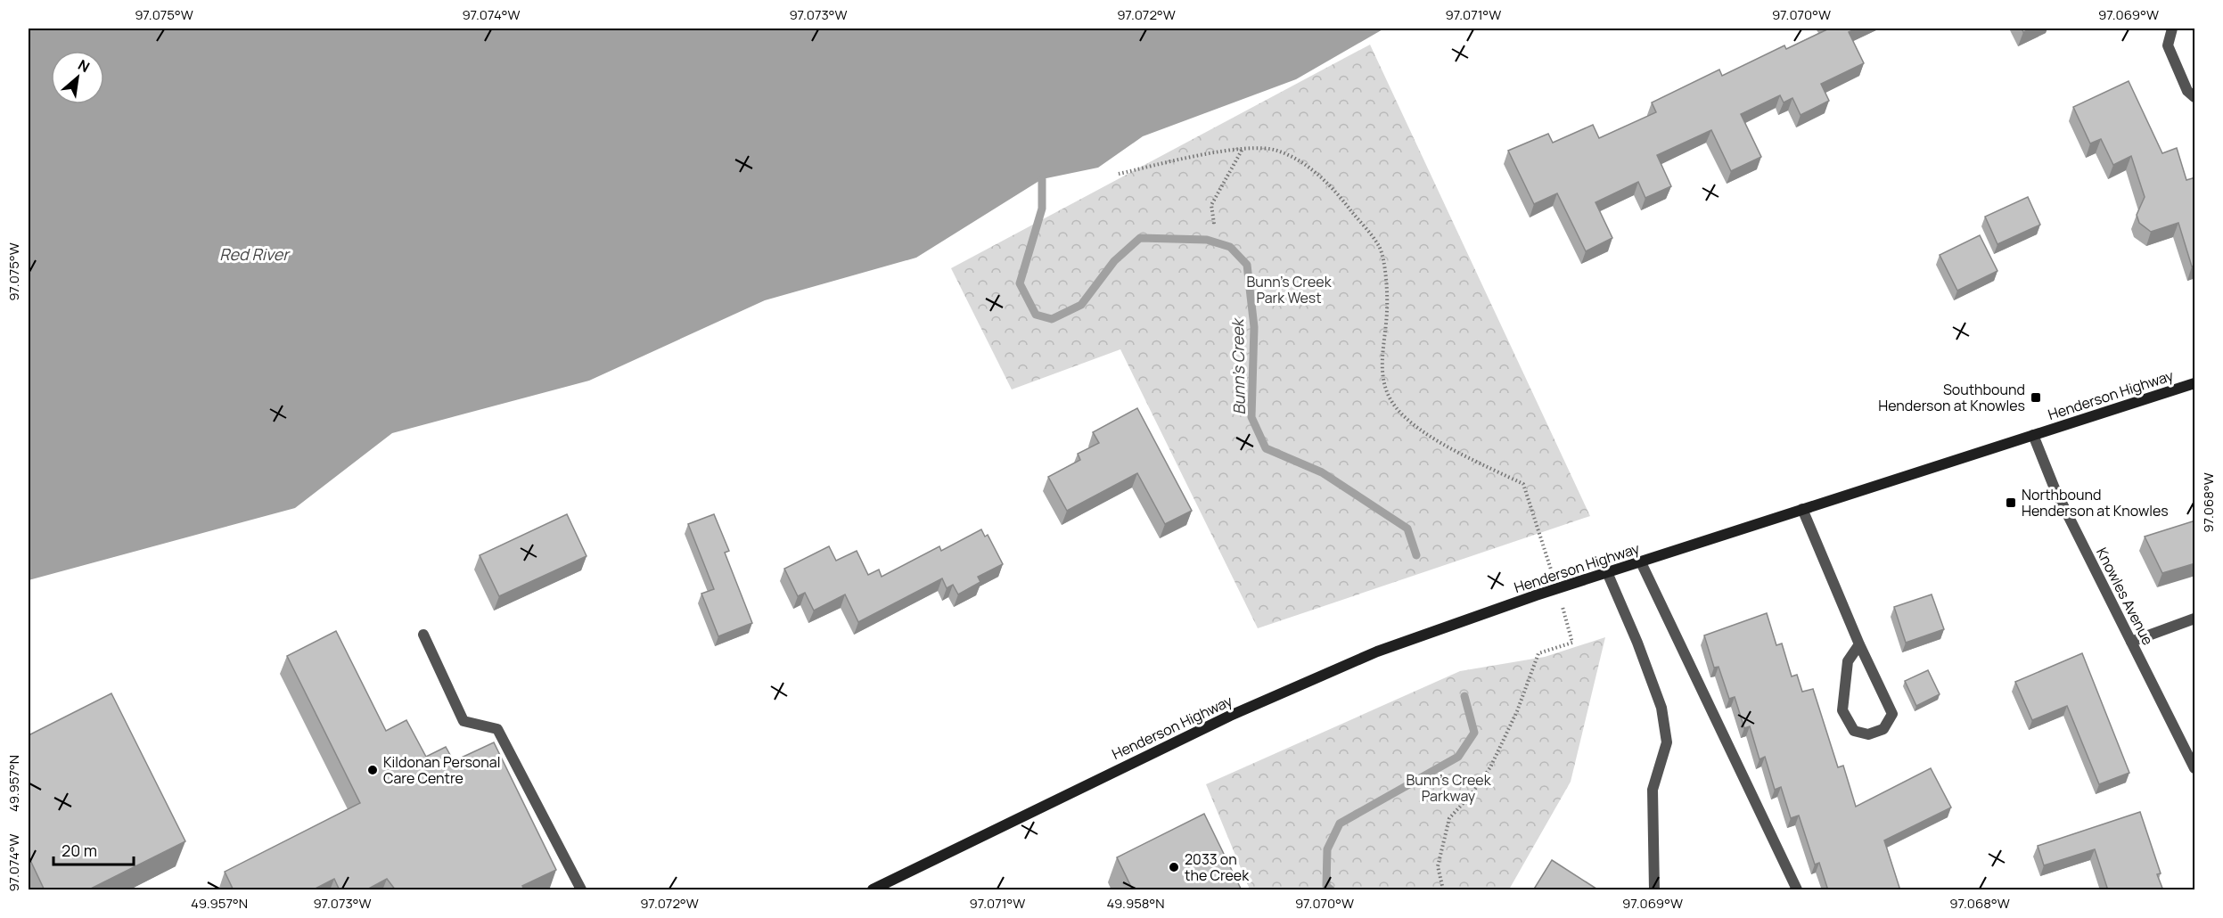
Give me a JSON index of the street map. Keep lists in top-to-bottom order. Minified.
{"streets":{"main road":["Henderson Highway"],"street":["Knowles Avenue"]},"crossings":[["Henderson Highway","Knowles Avenue"]],"water":["Red River","Bunn's Creek"],"parks":["Bunn's Creek Park West","Bunn's Creek Parkway"],"places":{"transit":["Southbound Henderson at Knowles","Northbound Henderson at Knowles"],"other":["Kildonan Personal Care Centre","2033 on the Creek"]},"scale_bar":"20 m","north":"top right","coordinates":["97.075°W","97.074°W","97.073°W","97.072°W","97.071°W","97.070°W","97.069°W","97.068°W","49.957°N","49.958°N"]}
